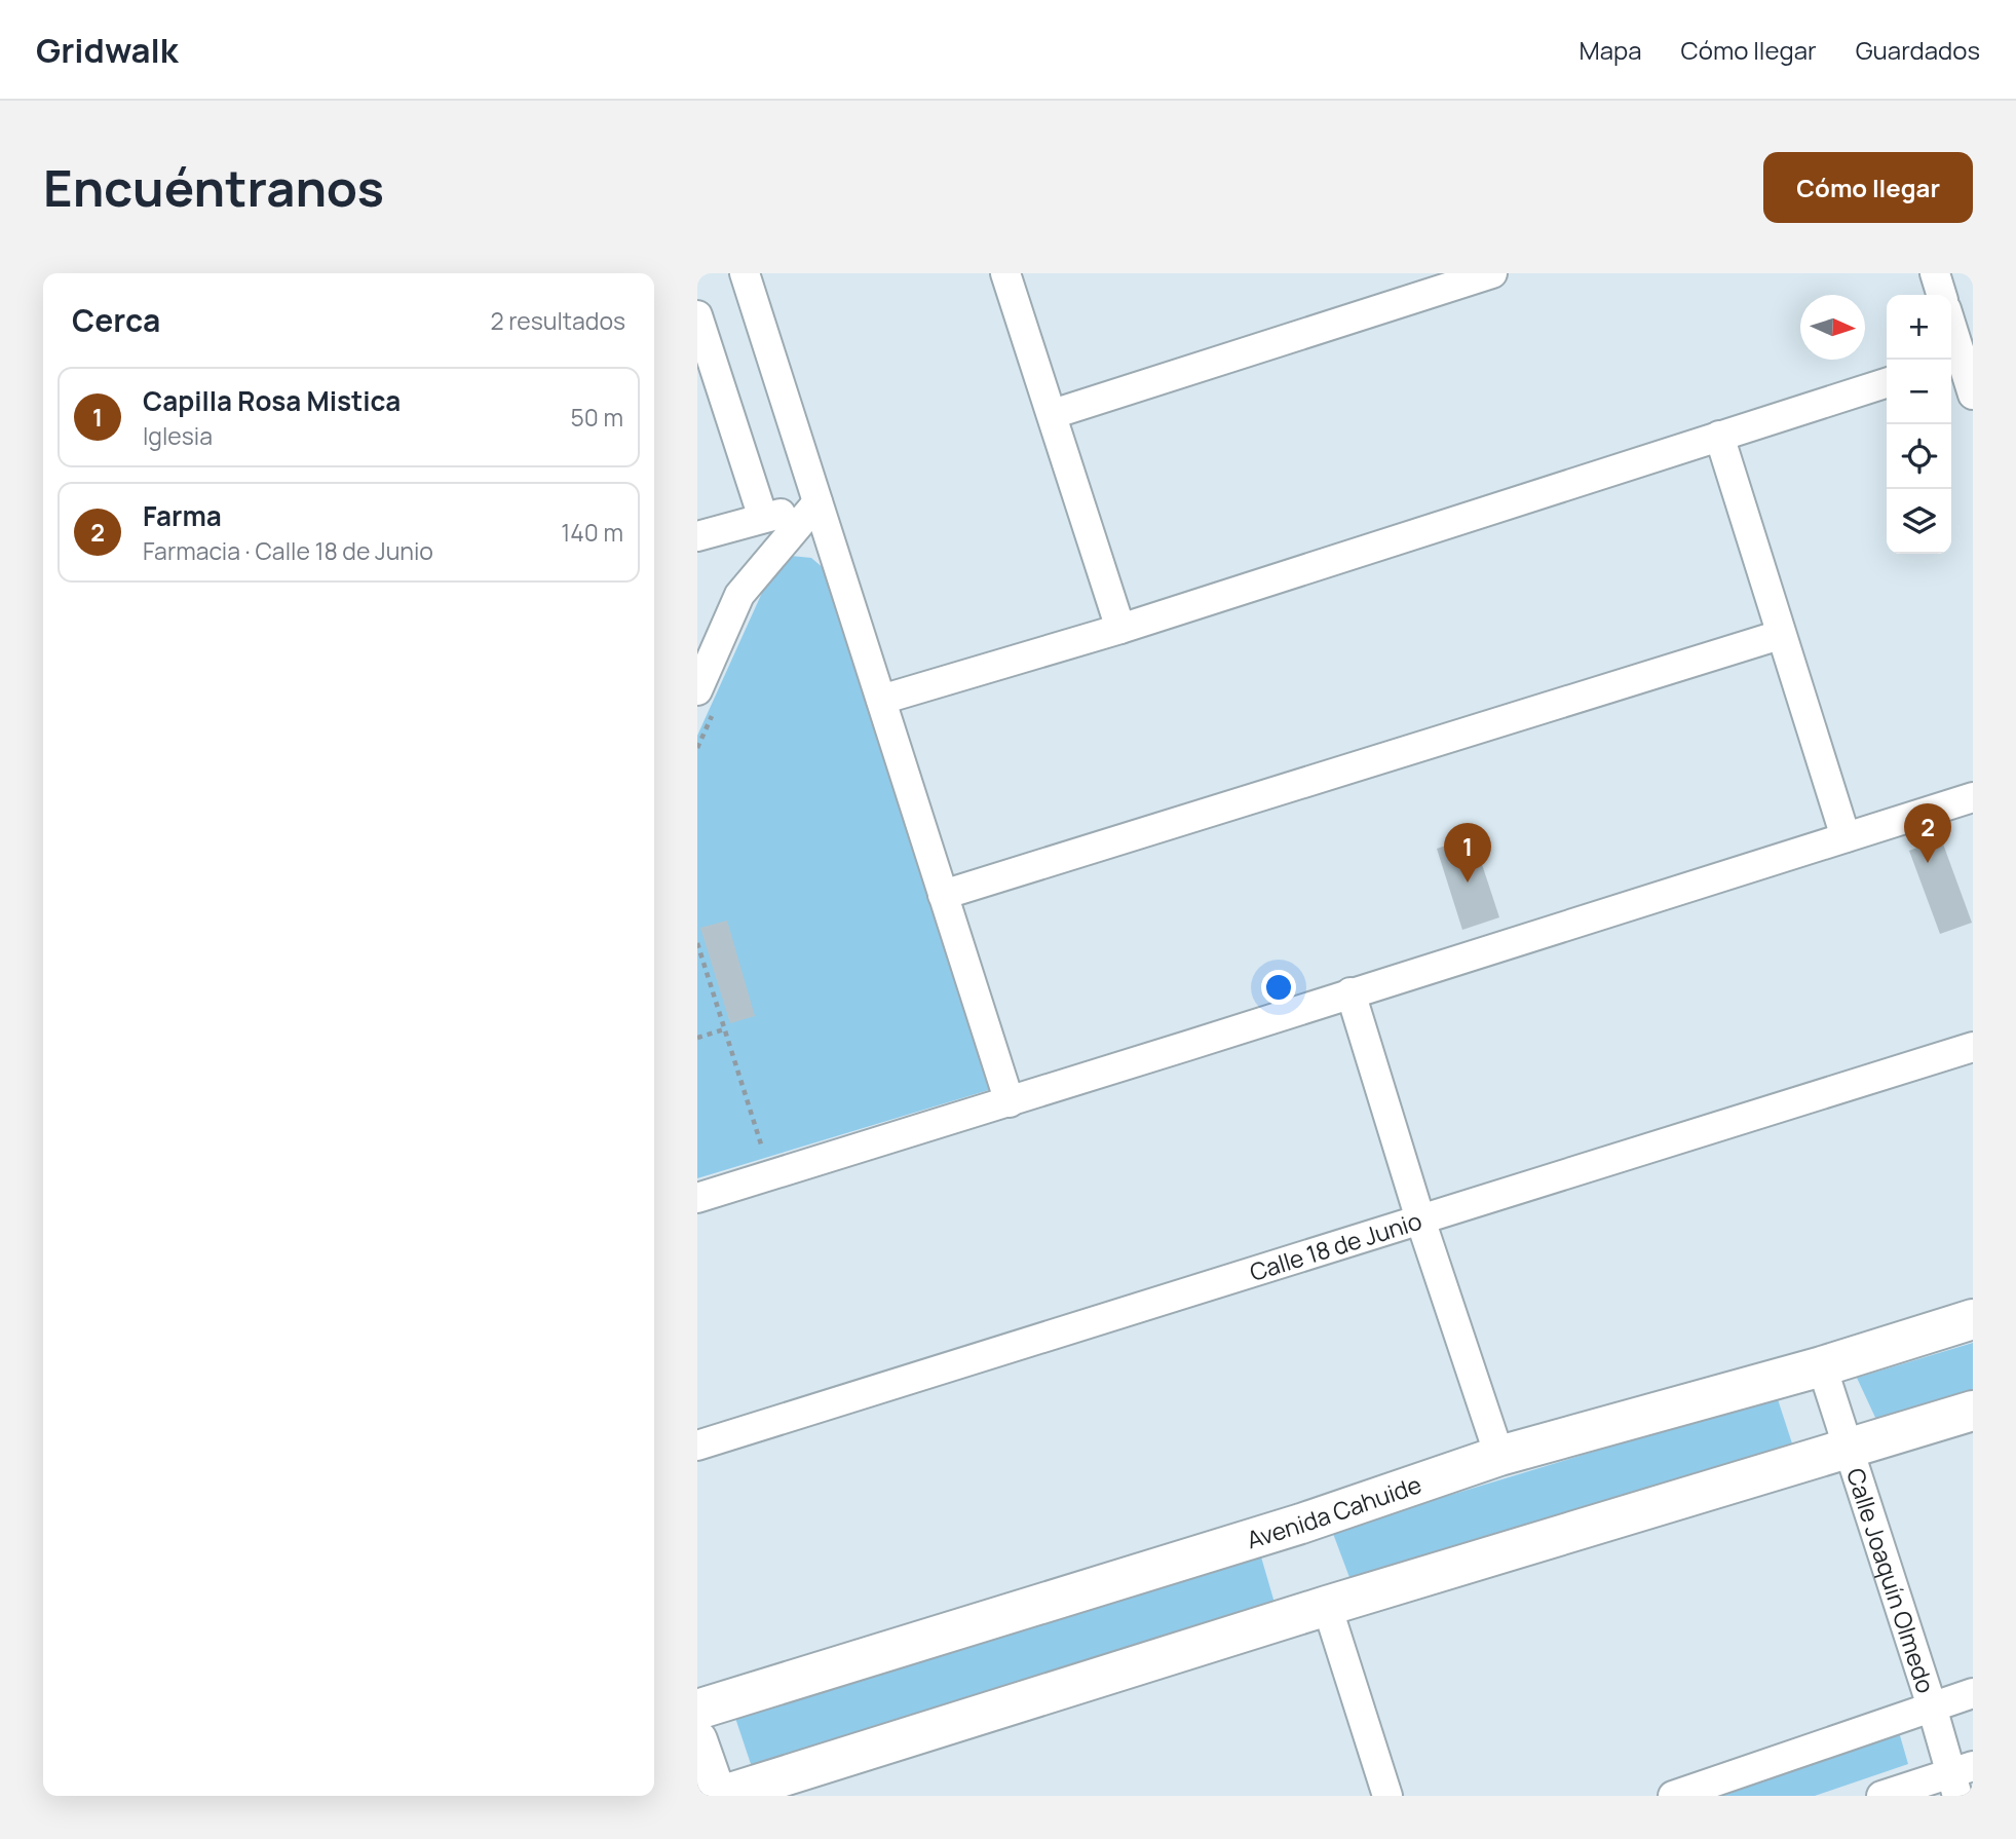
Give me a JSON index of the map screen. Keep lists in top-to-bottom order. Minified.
{"streets":{"main road":["Avenida Cahuide"],"street":["Calle 18 de Junio","Calle Joaquín Olmedo"]},"crossings":[["Avenida Cahuide","Calle Joaquín Olmedo"]],"north":"right","page":{"header":"Gridwalk","nav":["Mapa","Cómo llegar","Guardados"],"buttons":"Cómo llegar","title":"Encuéntranos","heading":["Cerca","2 resultados"],"map_buttons":["+","−"],"list":[{"mark":"1","name":"Capilla Rosa Mistica","note":"Iglesia","value":"50 m"},{"mark":"2","name":"Farma","note":"Farmacia · Calle 18 de Junio","value":"140 m"}],"pins":["2","1"]}}
